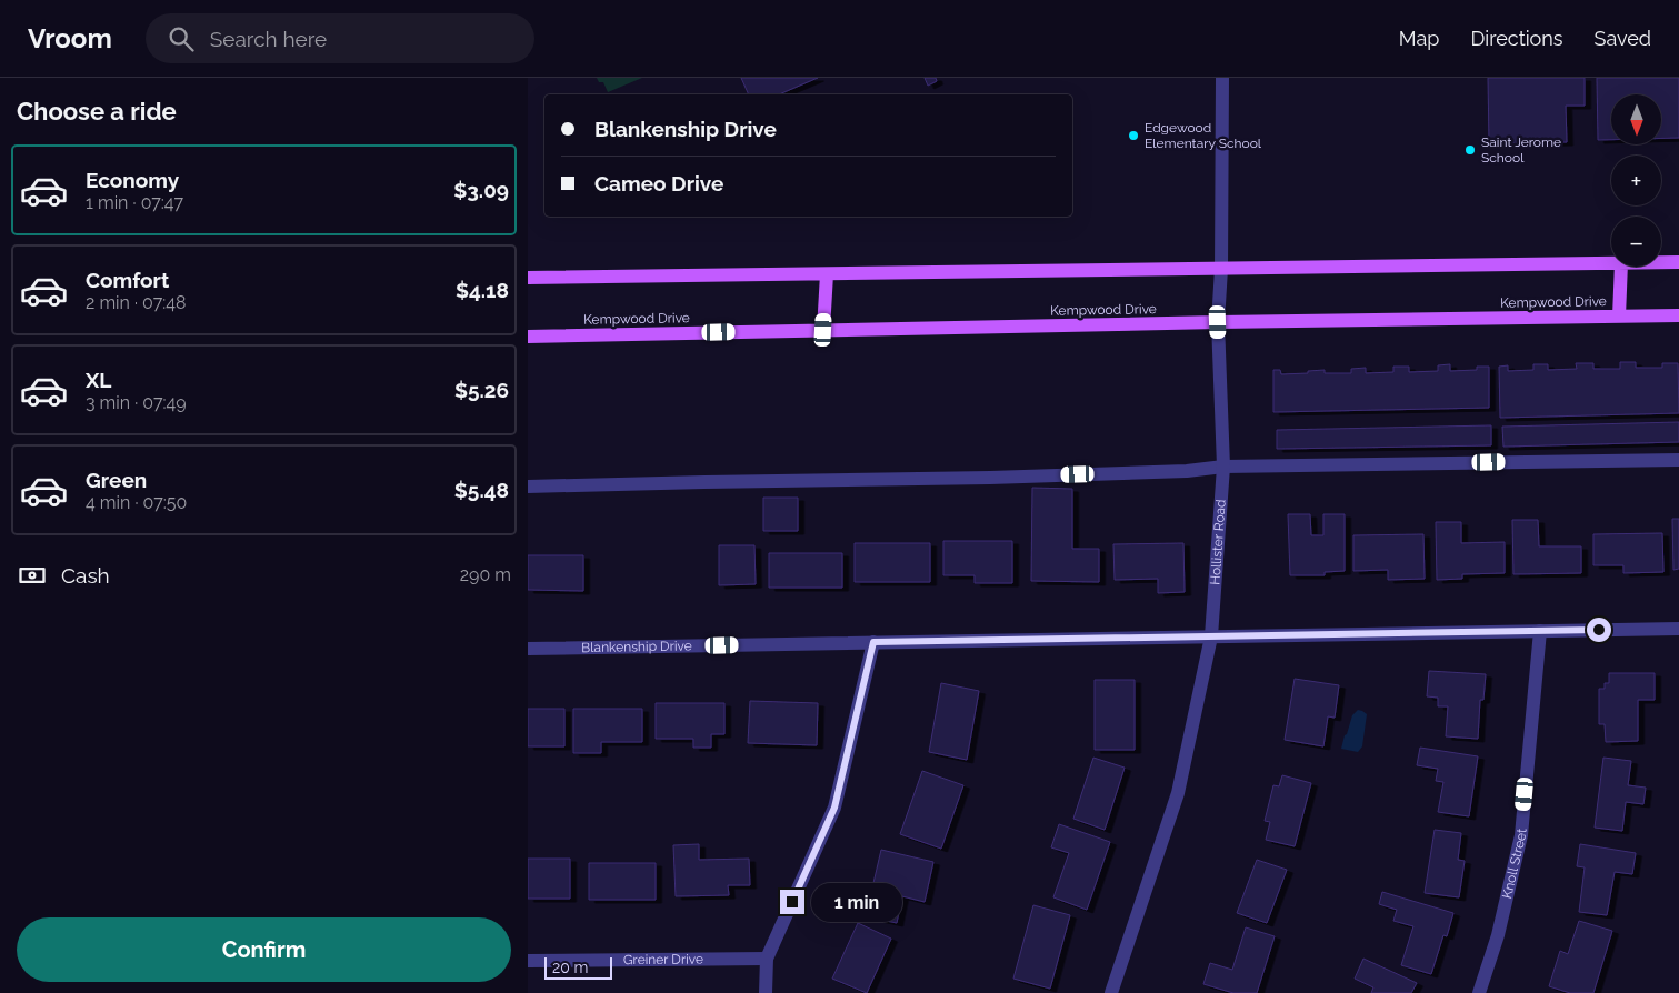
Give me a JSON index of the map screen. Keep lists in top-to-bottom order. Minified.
{"streets":{"main road":["Kempwood Drive"],"street":["Hollister Road","Blankenship Drive","Knoll Street","Greiner Drive"]},"crossings":[["Kempwood Drive","Hollister Road"],["Hollister Road","Blankenship Drive"],["Blankenship Drive","Knoll Street"]],"places":["Edgewood Elementary School","Saint Jerome School"],"scale_bar":"20 m","north":"bottom","page":{"header":"Vroom","search":"Search here","nav":["Map","Directions","Saved"],"heading":"Choose a ride","map_buttons":["+","−"],"banner":["Blankenship Drive","Cameo Drive"],"list":[{"name":"Economy","note":"1 min · 07:47","value":"$3.09"},{"name":"Comfort","note":"2 min · 07:48","value":"$4.18"},{"name":"XL","note":"3 min · 07:49","value":"$5.26"},{"name":"Green","note":"4 min · 07:50","value":"$5.48"}],"pay":["Cash","290 m"],"bubble":"1 min","buttons":"Confirm","scale":"20 m"}}
